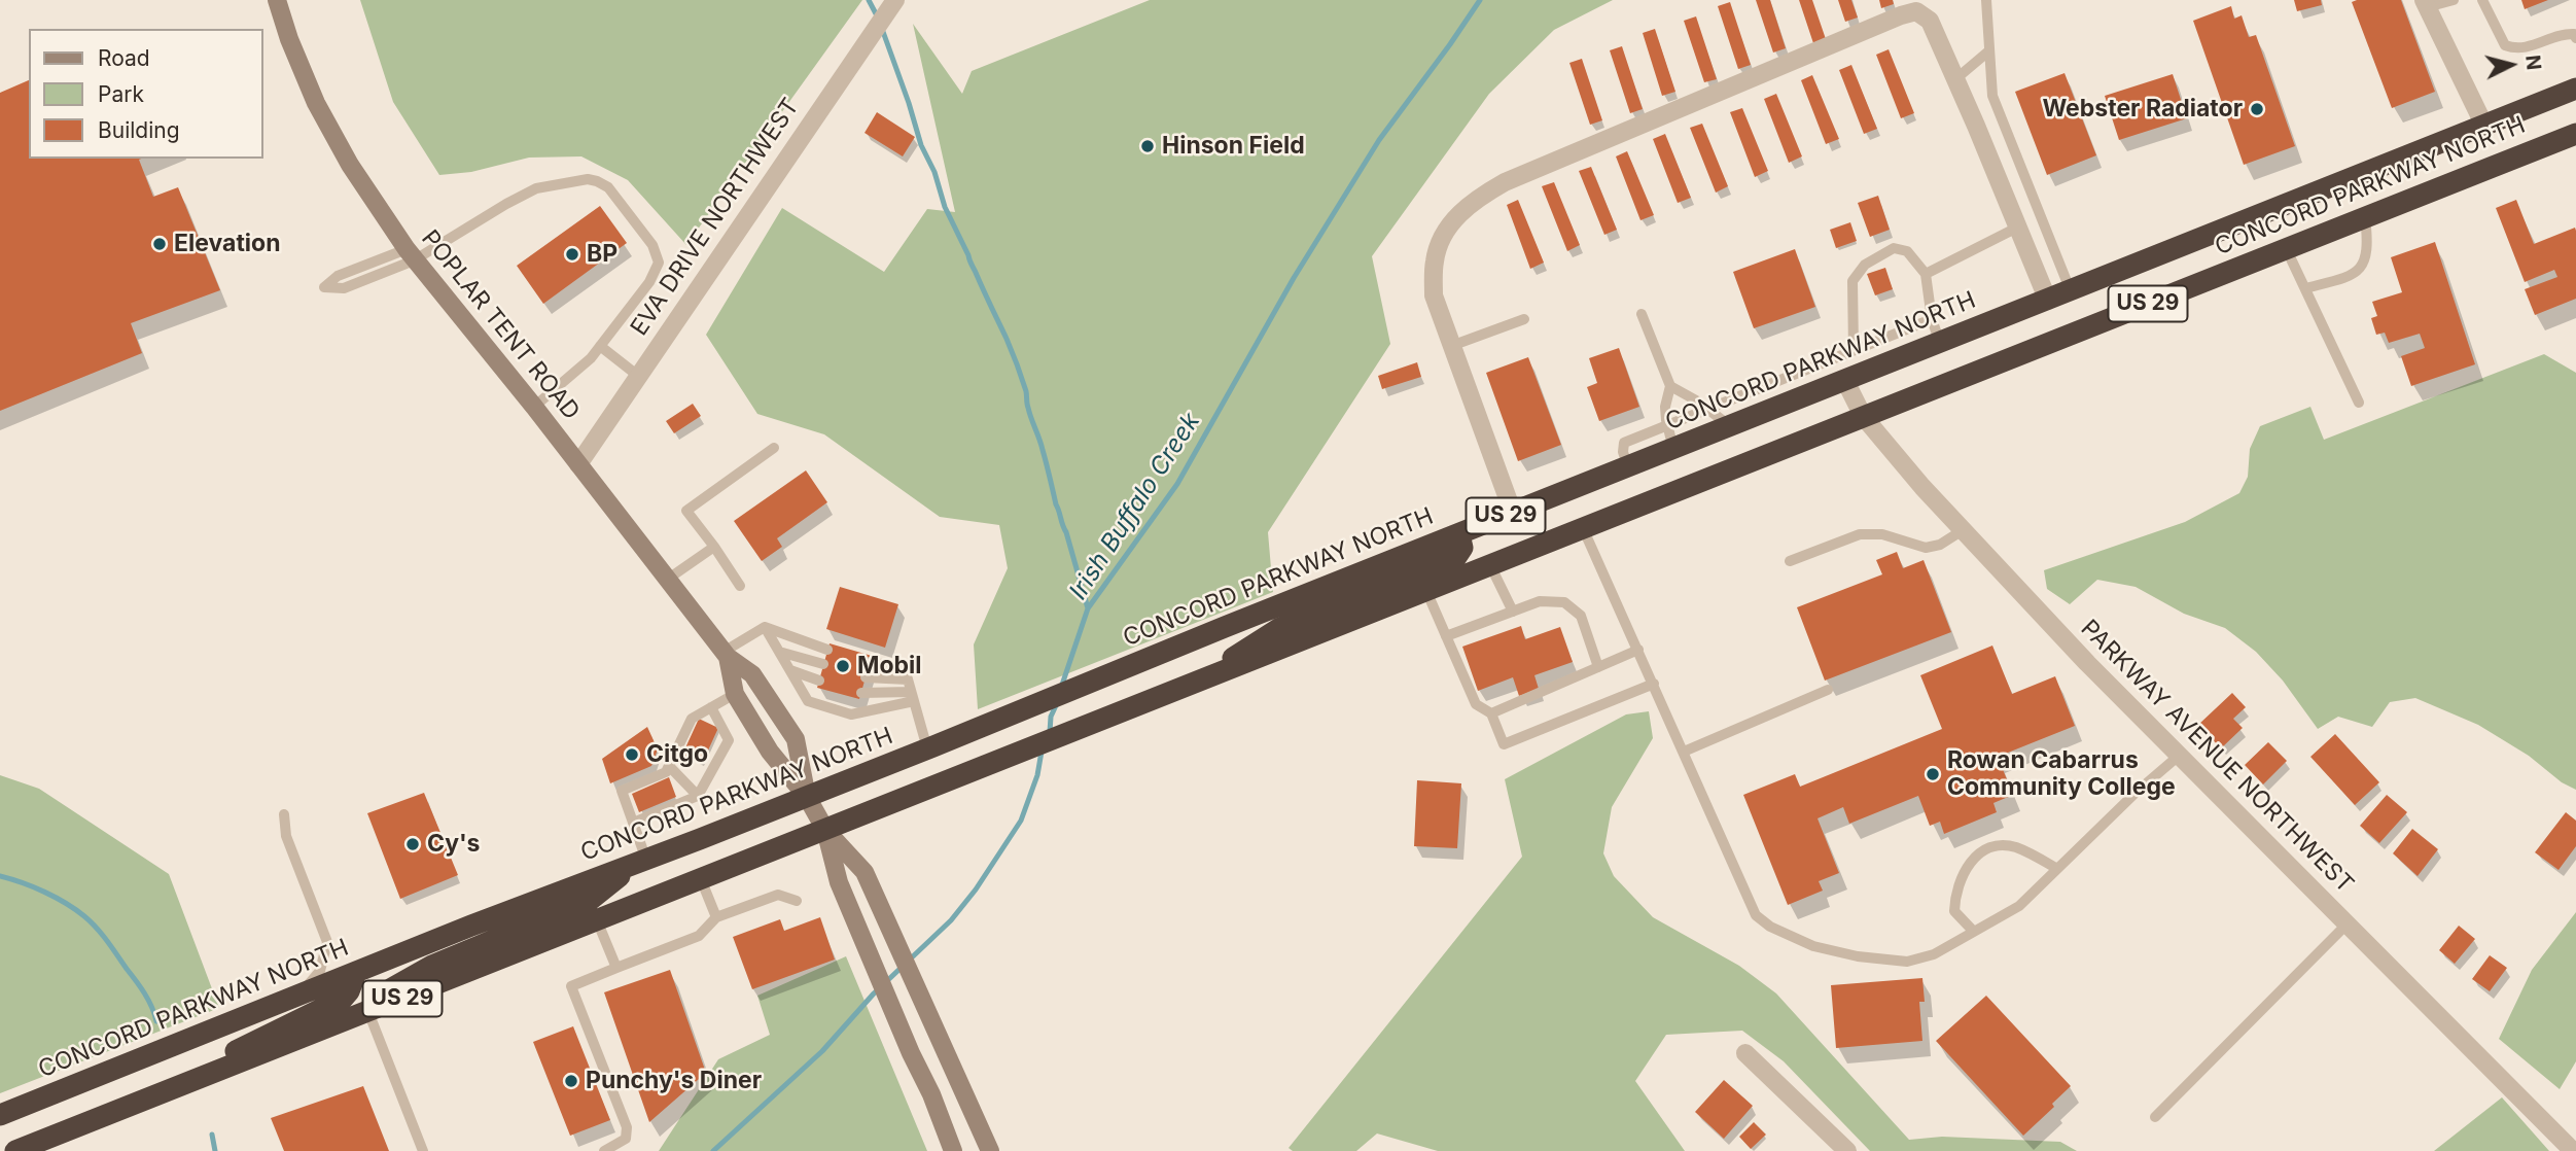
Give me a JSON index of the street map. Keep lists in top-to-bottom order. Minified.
{"streets":{"highway":["CONCORD PARKWAY NORTH","US 29"],"main road":["POPLAR TENT ROAD"],"street":["EVA DRIVE NORTHWEST","PARKWAY AVENUE NORTHWEST"]},"crossings":[["CONCORD PARKWAY NORTH","POPLAR TENT ROAD"],["CONCORD PARKWAY NORTH","PARKWAY AVENUE NORTHWEST"],["EVA DRIVE NORTHWEST","POPLAR TENT ROAD"]],"water":["Irish Buffalo Creek"],"places":["Webster Radiator","Hinson Field","Elevation","BP","Mobil","Citgo","Rowan Cabarrus Community College","Cy's","Punchy's Diner"],"legend":["Road","Park","Building"],"north":"right"}
